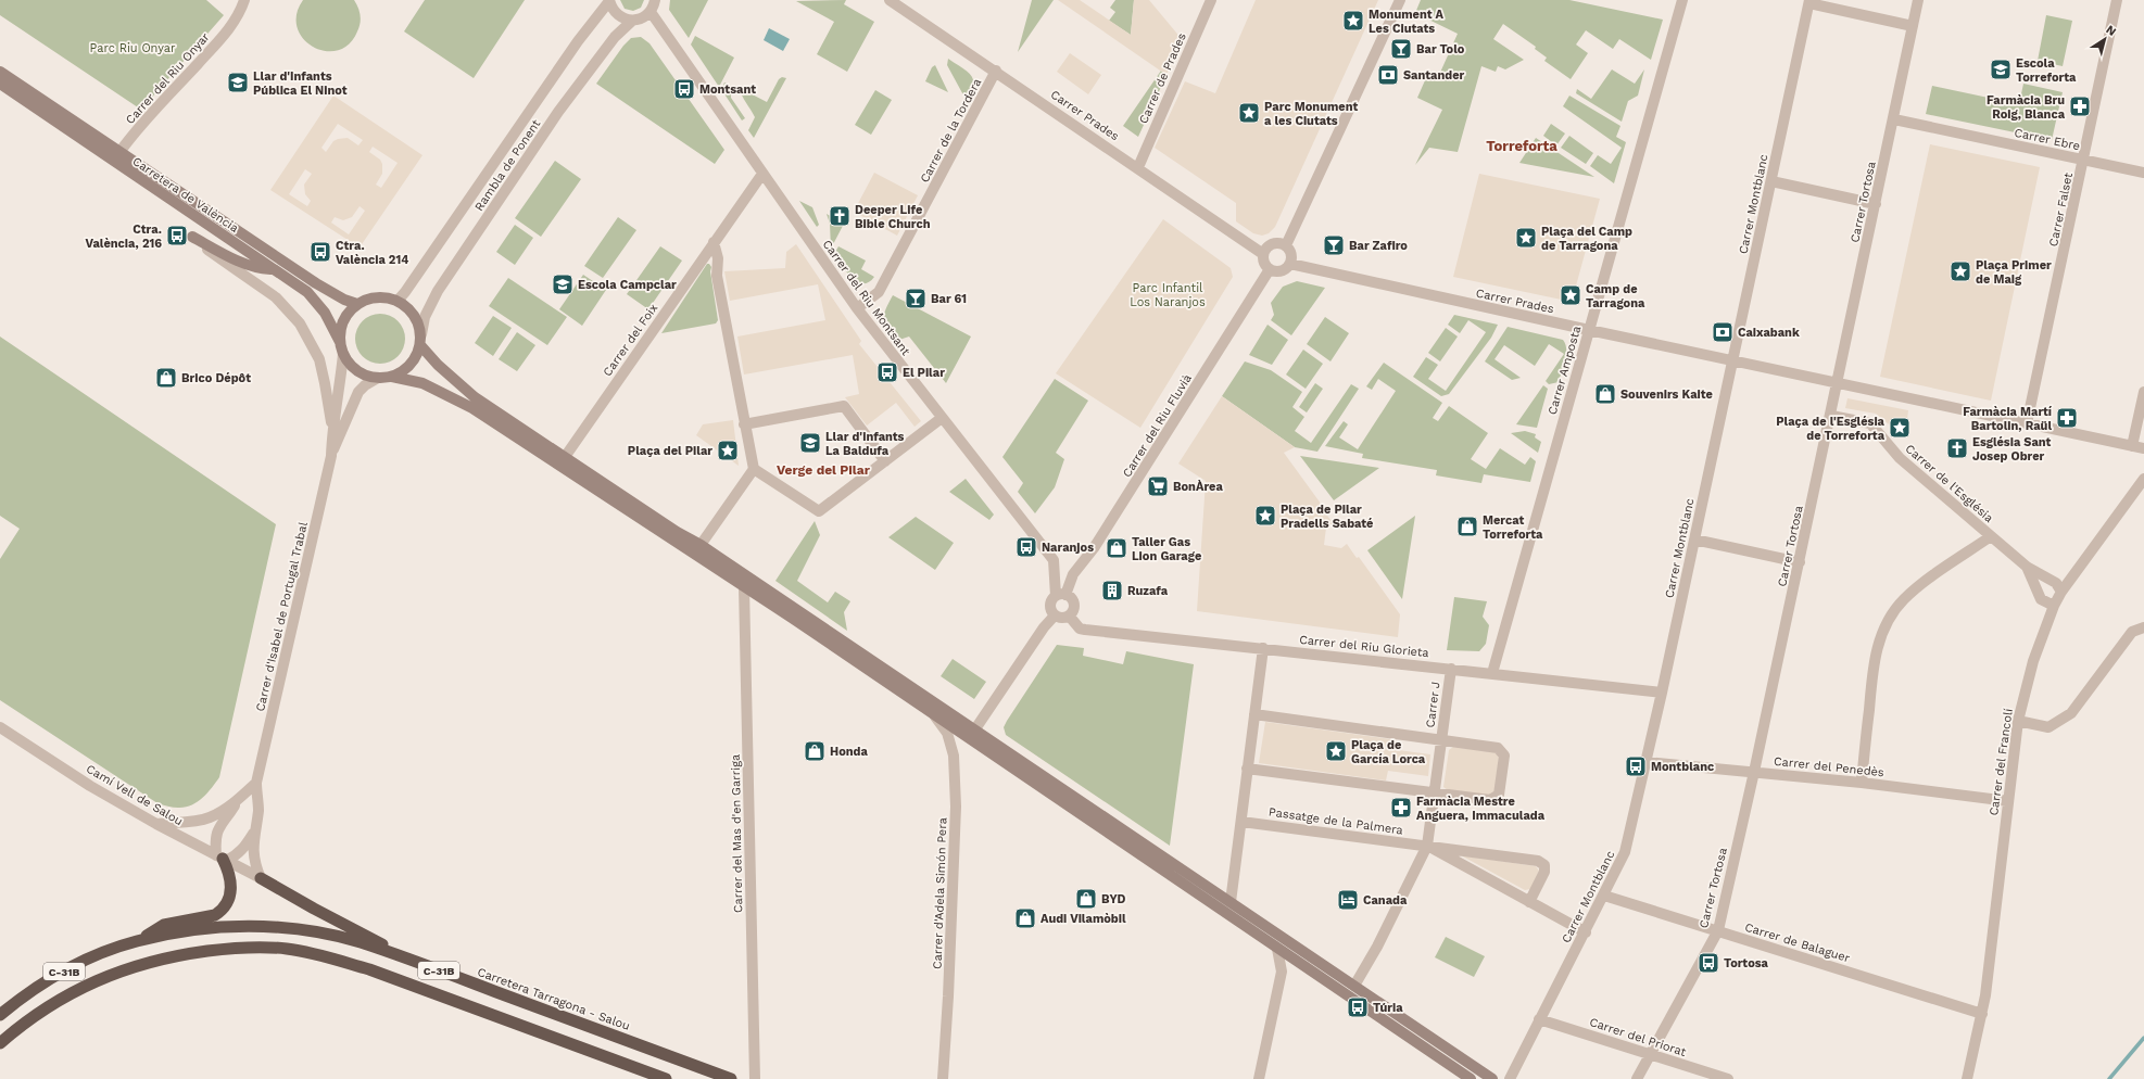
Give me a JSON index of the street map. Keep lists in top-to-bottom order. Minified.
{"streets":{"highway":["C-31B","Carretera Tarragona - Salou"],"main road":["Carretera de València"],"street":["Carrer del Riu Onyar","Carrer de Prades","Carrer Prades","Carrer de la Tordera","Carrer Ebre","Rambla de Ponent","Carrer Tortosa","Carrer Montblanc","Carrer Falset","Carrer del Riu Montsant","Carrer del Foix","Carrer Amposta","Carrer del Riu Fluvià","Carrer de l'Església","Carrer d'Isabel de Portugal Trabal","Carrer del Riu Glorieta","Carrer J","Carrer del Francolí","Carrer del Penedès","Camí Vell de Salou","Passatge de la Palmera","Carrer del Mas d'en Garriga","Carrer d'Adela Simón Pera","Carrer de Balaguer","Carrer del Priorat"]},"crossings":[["Carrer del Riu Onyar","Carretera de València"],["Carrer de Prades","Carrer Prades"],["Carrer Prades","Carrer de la Tordera"],["Carrer Prades","Carrer Tortosa"],["Carrer Prades","Carrer Montblanc"],["Carrer Prades","Carrer Falset"],["Carrer Prades","Carrer Amposta"],["Carrer Prades","Carrer del Riu Fluvià"],["Carrer de la Tordera","Carrer del Riu Montsant"],["Carrer Ebre","Carrer Tortosa"],["Carrer Ebre","Carrer Falset"],["Rambla de Ponent","Carretera de València"],["Rambla de Ponent","Carrer del Riu Montsant"],["Rambla de Ponent","Carrer d'Isabel de Portugal Trabal"],["Carretera de València","Carrer d'Isabel de Portugal Trabal"],["Carrer Tortosa","Carrer de l'Església"],["Carrer Tortosa","Carrer del Penedès"],["Carrer Tortosa","Carrer de Balaguer"],["Carrer Tortosa","Carrer del Priorat"],["Carrer Montblanc","Carrer del Riu Glorieta"],["Carrer Montblanc","Carrer del Penedès"],["Carrer Montblanc","Passatge de la Palmera"],["Carrer Montblanc","Carrer de Balaguer"],["Carrer Montblanc","Carrer del Priorat"],["Carrer del Riu Montsant","Carrer del Foix"],["Carrer del Riu Montsant","Carrer del Riu Fluvià"],["Carrer del Riu Montsant","Carrer del Riu Glorieta"],["Carrer Amposta","Carrer del Riu Glorieta"],["Carrer del Riu Fluvià","Carrer del Riu Glorieta"],["Carrer de l'Església","Carrer del Francolí"],["Carrer d'Isabel de Portugal Trabal","Camí Vell de Salou"],["Carrer del Riu Glorieta","Carrer J"],["Carrer J","Passatge de la Palmera"],["Carrer del Francolí","Carrer del Penedès"],["Carrer del Francolí","Carrer de Balaguer"]],"districts":["Torreforta","Verge del Pilar"],"parks":["Parc Riu Onyar","Parc Infantil Los Naranjos"],"places":{"place":["Monument A Les Ciutats","Parc Monument a les Ciutats","Plaça del Camp de Tarragona","Plaça Primer de Maig","Camp de Tarragona","Plaça de l'Església de Torreforta","Plaça del Pilar","Plaça de Pilar Pradells Sabaté","Plaça de García Lorca"],"bar":["Bar Tolo","Bar Zafiro","Bar 61"],"school or university":["Escola Torreforta","Llar d'Infants Pública El Ninot","Escola Campclar","Llar d'infants La Baldufa"],"bank":["Santander","Caixabank"],"bus stop":["Montsant","Ctra. València, 216","Ctra. València 214","El Pilar","Naranjos","Montblanc","Tortosa","Túria"],"pharmacy":["Farmàcia Bru Roig, Blanca","Farmàcia Martí Bartolin, Raül","Farmàcia Mestre Anguera, Immaculada"],"church":["Deeper Life Bible Church","Església Sant Josep Obrer"],"shop":["Brico Dépôt","Souvenirs Kaite","Mercat Torreforta","Taller Gas Lion Garage","Honda","BYD","Audi Vilamòbil"],"supermarket":["BonÀrea"],"building":["Ruzafa"],"hotel":["Canada"]},"north":"top right"}
